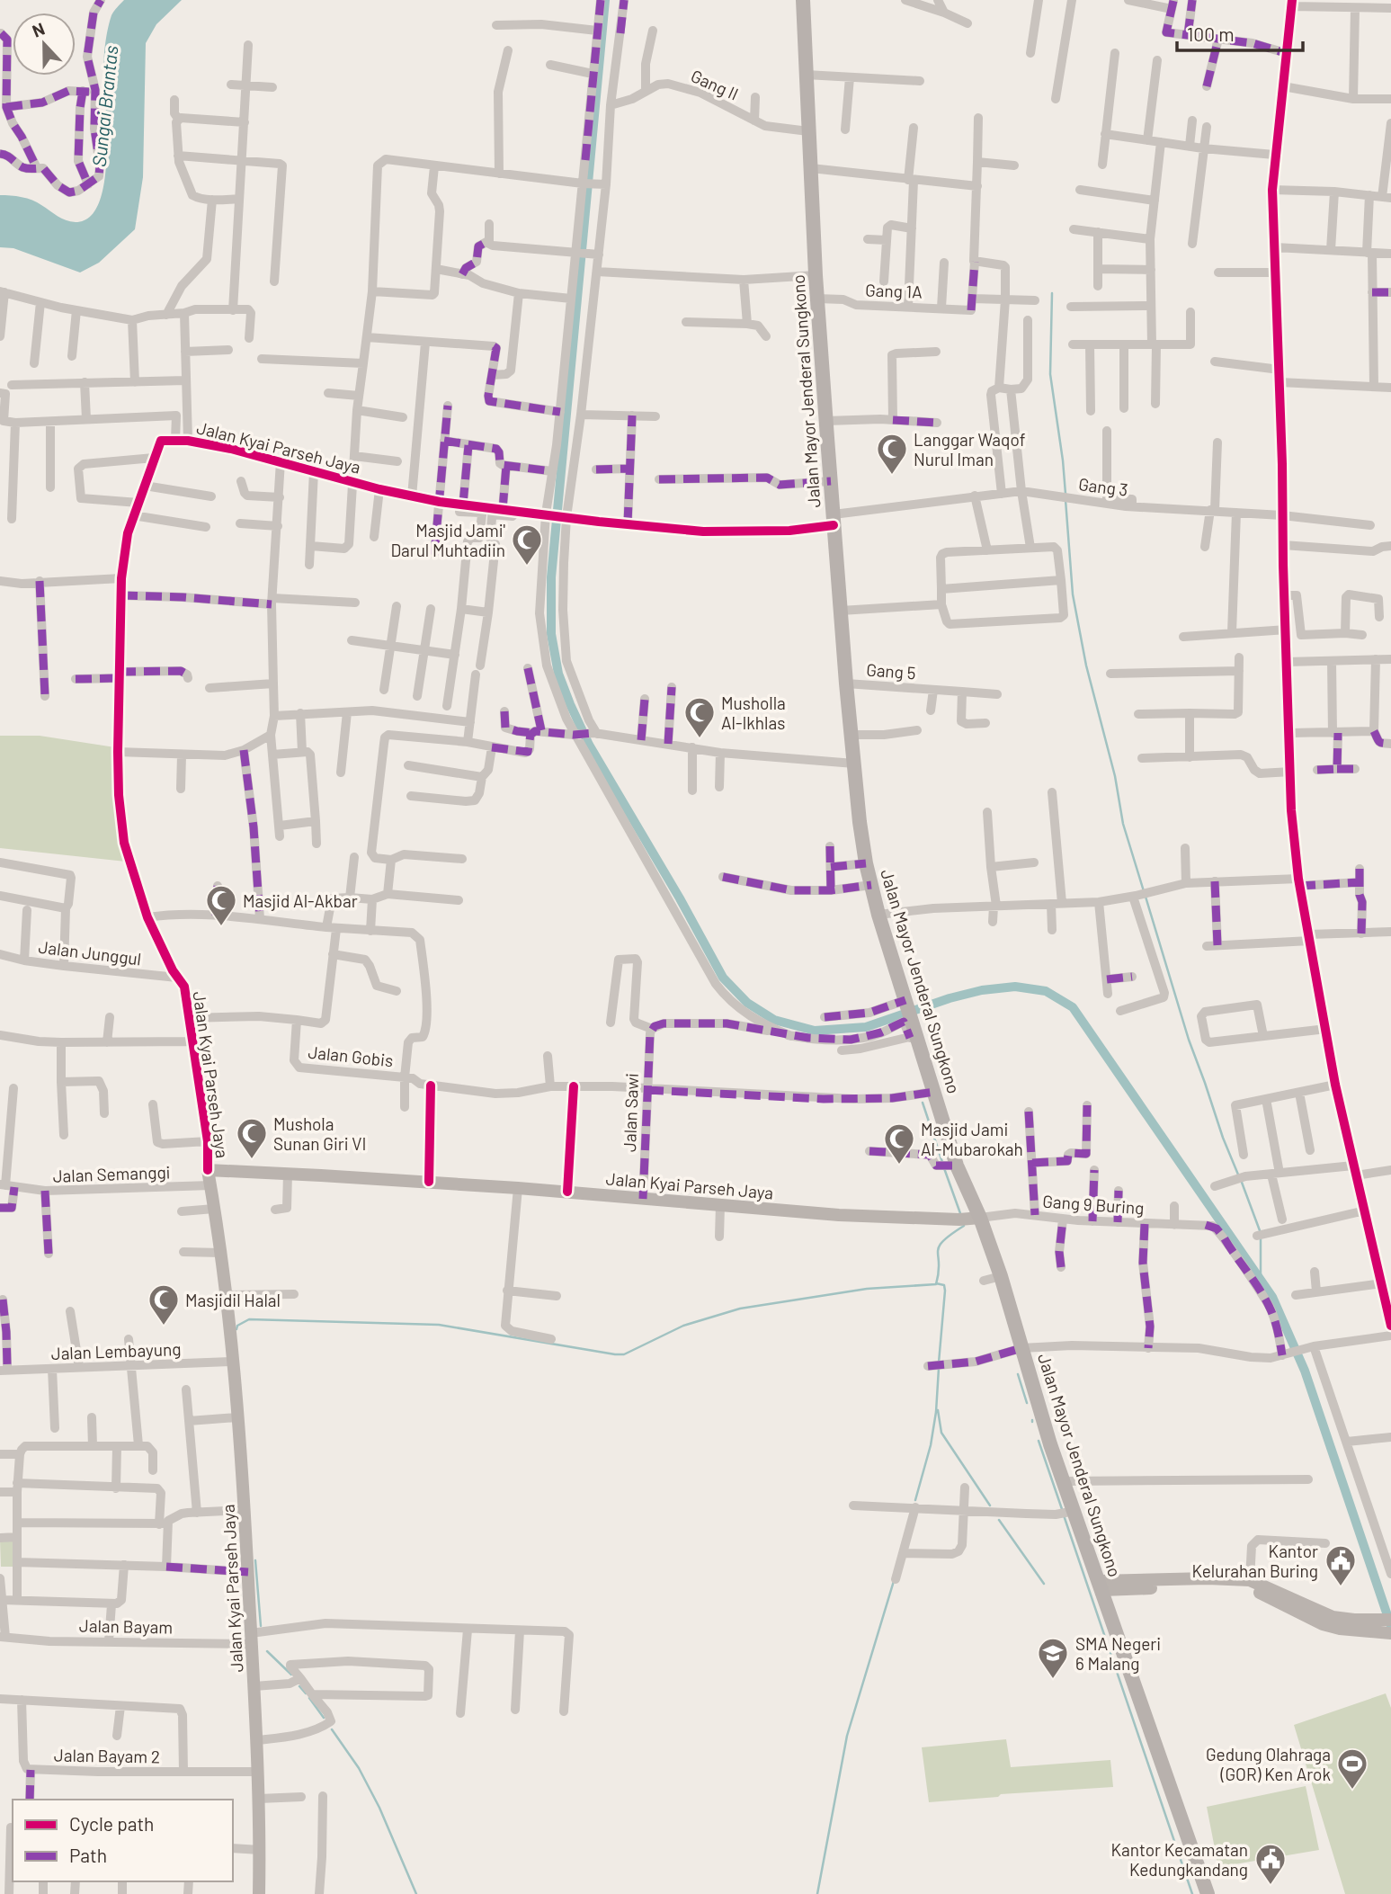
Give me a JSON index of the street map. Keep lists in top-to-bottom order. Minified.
{"streets":{"main road":["Jalan Mayor Jenderal Sungkono","Jalan Kyai Parseh Jaya"],"street":["Gang II","Gang 1A","Gang 3","Gang 5","Jalan Junggul","Jalan Gobis","Jalan Sawi","Jalan Semanggi","Gang 9 Buring","Jalan Lembayung","Jalan Bayam","Jalan Bayam 2"]},"crossings":[["Gang II","Jalan Mayor Jenderal Sungkono"],["Gang 1A","Jalan Mayor Jenderal Sungkono"],["Jalan Mayor Jenderal Sungkono","Jalan Kyai Parseh Jaya"],["Jalan Mayor Jenderal Sungkono","Gang 3"],["Jalan Mayor Jenderal Sungkono","Gang 5"],["Jalan Mayor Jenderal Sungkono","Jalan Gobis"],["Jalan Mayor Jenderal Sungkono","Gang 9 Buring"],["Jalan Kyai Parseh Jaya","Gang 3"],["Jalan Kyai Parseh Jaya","Jalan Junggul"],["Jalan Kyai Parseh Jaya","Jalan Gobis"],["Jalan Kyai Parseh Jaya","Jalan Sawi"],["Jalan Kyai Parseh Jaya","Jalan Semanggi"],["Jalan Kyai Parseh Jaya","Gang 9 Buring"],["Jalan Kyai Parseh Jaya","Jalan Lembayung"],["Jalan Kyai Parseh Jaya","Jalan Bayam"],["Jalan Kyai Parseh Jaya","Jalan Bayam 2"],["Jalan Gobis","Jalan Sawi"]],"water":["Sungai Brantas"],"places":{"mosque":["Langgar Waqof Nurul Iman","Masjid Jami' Darul Muhtadiin","Musholla Al-Ikhlas","Masjid Al-Akbar","Mushola Sunan Giri VI","Masjid Jami Al-Mubarokah","Masjidil Halal"],"public building":["Kantor Kelurahan Buring","Kantor Kecamatan Kedungkandang"],"school or university":["SMA Negeri 6 Malang"],"sports":["Gedung Olahraga (GOR) Ken Arok"]},"legend":["Cycle path","Path"],"scale_bar":"100 m","north":"top"}
